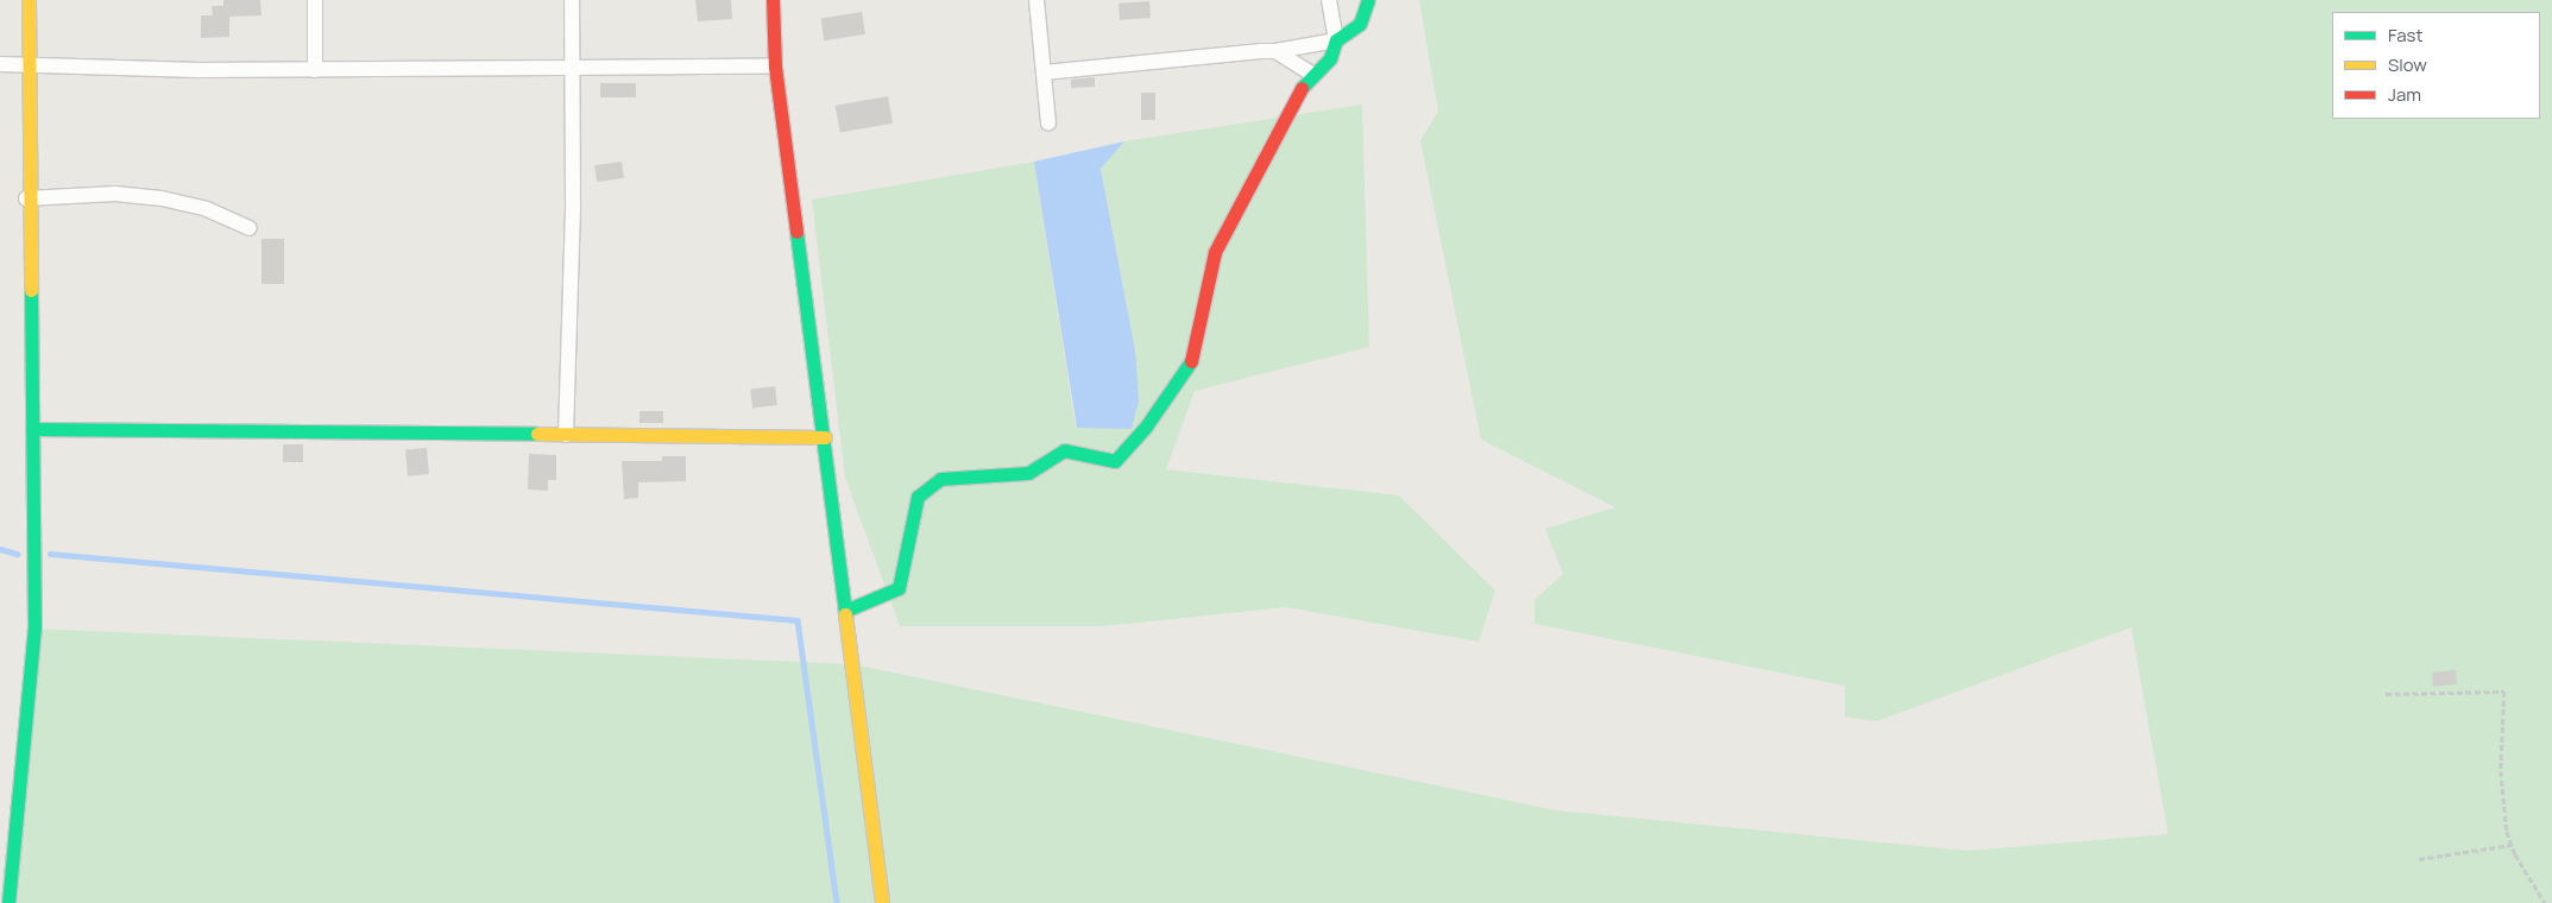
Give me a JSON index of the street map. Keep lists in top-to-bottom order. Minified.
{"legend":["Fast","Slow","Jam"]}
